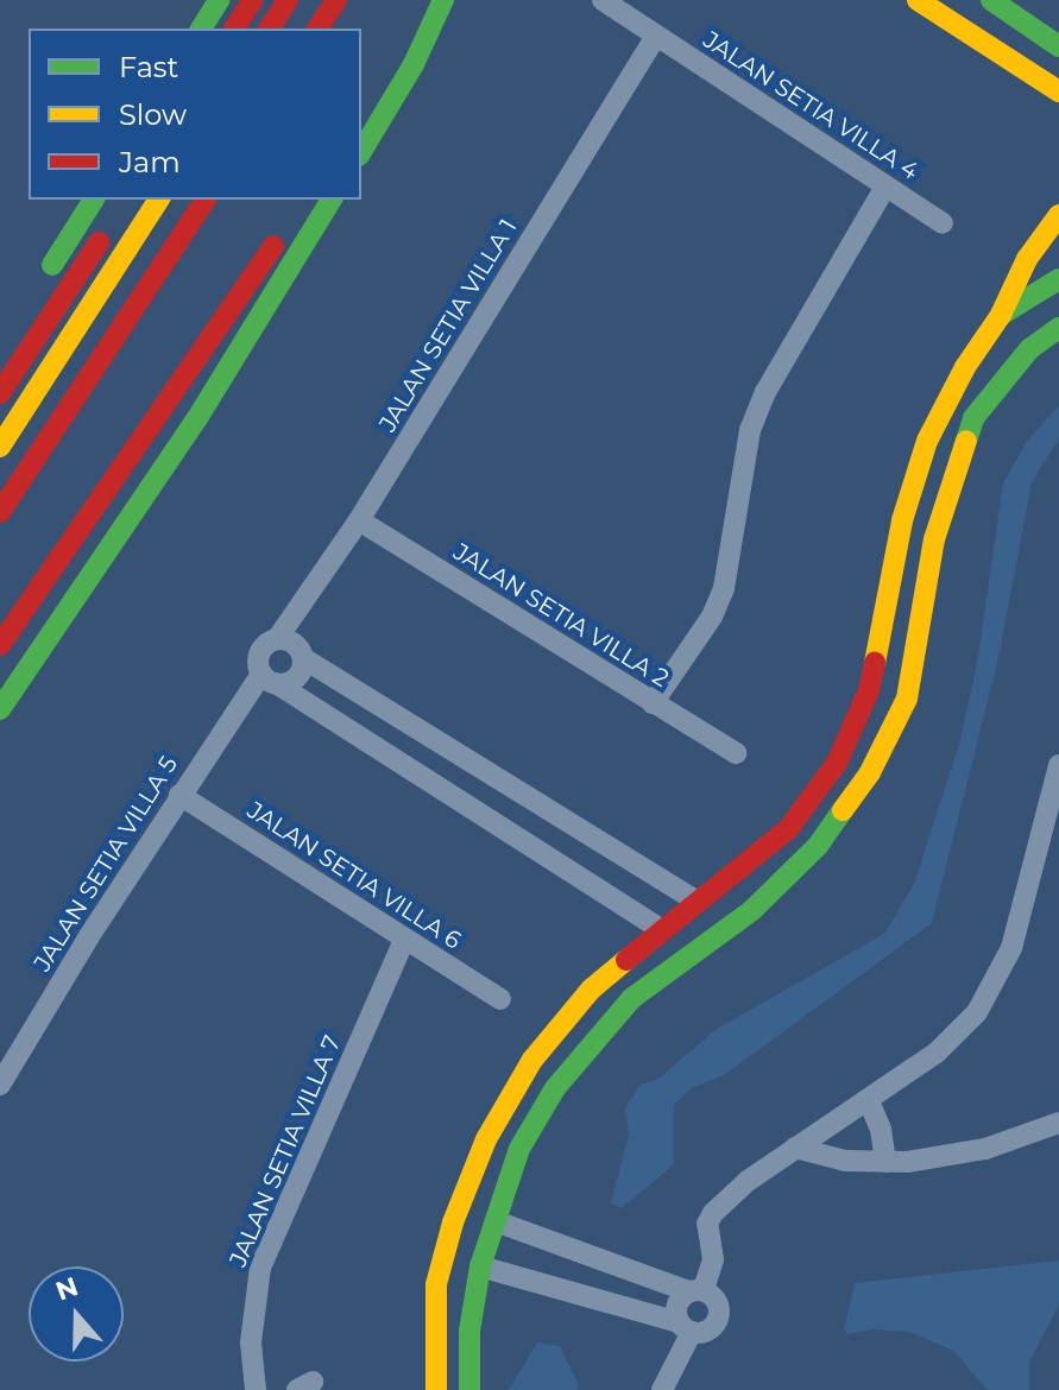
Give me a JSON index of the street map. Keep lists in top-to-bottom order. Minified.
{"streets":{"street":["JALAN SETIA VILLA 4","JALAN SETIA VILLA 1","JALAN SETIA VILLA 2","JALAN SETIA VILLA 5","JALAN SETIA VILLA 6","JALAN SETIA VILLA 7"]},"crossings":[["JALAN SETIA VILLA 4","JALAN SETIA VILLA 1"],["JALAN SETIA VILLA 1","JALAN SETIA VILLA 2"],["JALAN SETIA VILLA 1","JALAN SETIA VILLA 5"],["JALAN SETIA VILLA 5","JALAN SETIA VILLA 6"],["JALAN SETIA VILLA 6","JALAN SETIA VILLA 7"]],"legend":["Fast","Slow","Jam"],"north":"top"}
